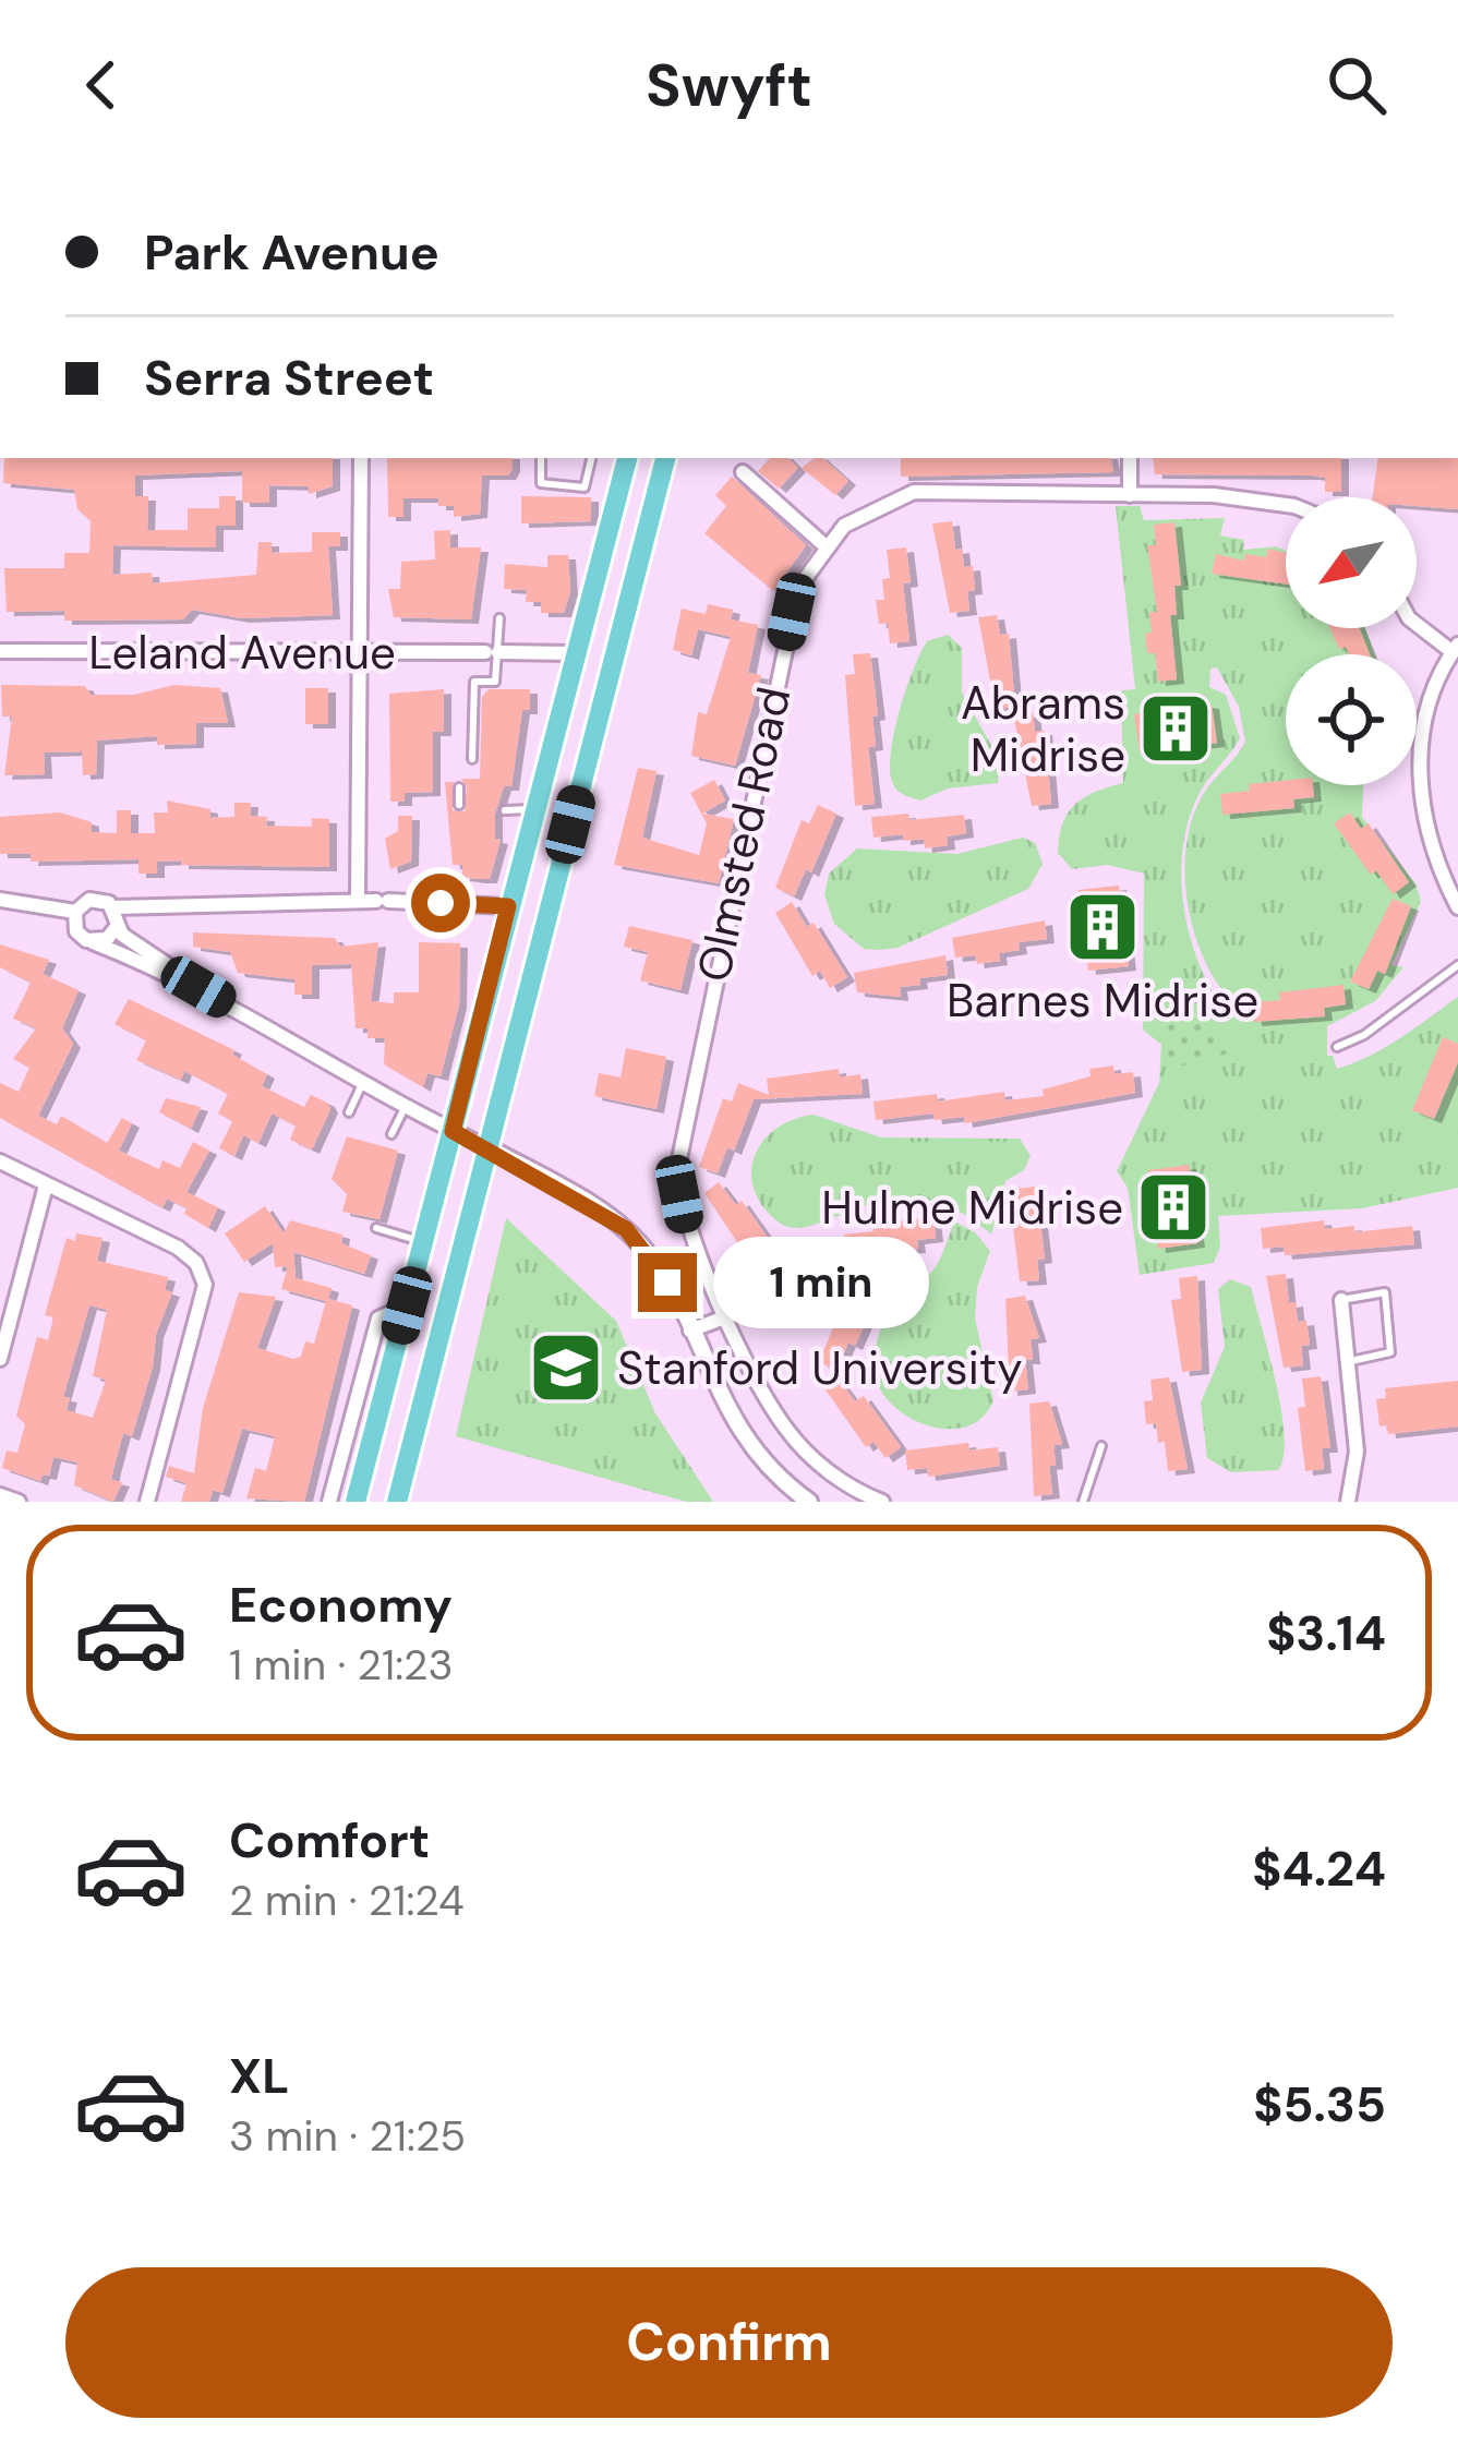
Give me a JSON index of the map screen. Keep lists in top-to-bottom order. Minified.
{"streets":{"street":["Leland Avenue","Olmsted Road"]},"places":{"building":["Abrams Midrise","Barnes Midrise","Hulme Midrise"],"school or university":["Stanford University"]},"north":"bottom left","page":{"header":"Swyft","banner":["Park Avenue","Serra Street"],"bubble":"1 min","list":[{"name":"Economy","note":"1 min · 21:23","value":"$3.14"},{"name":"Comfort","note":"2 min · 21:24","value":"$4.24"},{"name":"XL","note":"3 min · 21:25","value":"$5.35"}],"buttons":"Confirm"}}
